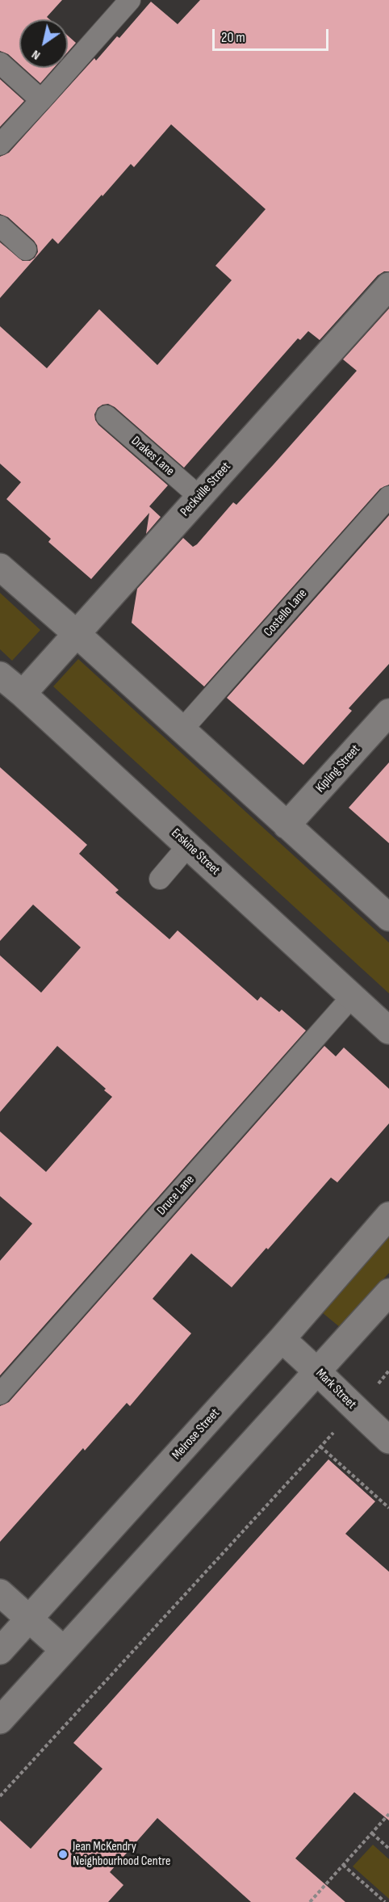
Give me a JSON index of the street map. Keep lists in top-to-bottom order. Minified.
{"streets":{"street":["Peckville Street","Kipling Street","Erskine Street","Mark Street","Melrose Street"],"lane":["Drakes Lane","Costello Lane","Druce Lane"]},"crossings":[["Drakes Lane","Peckville Street"],["Peckville Street","Erskine Street"],["Erskine Street","Druce Lane"],["Mark Street","Melrose Street"]],"places":["Jean McKendry Neighbourhood Centre"],"scale_bar":"20 m","north":"bottom left"}
